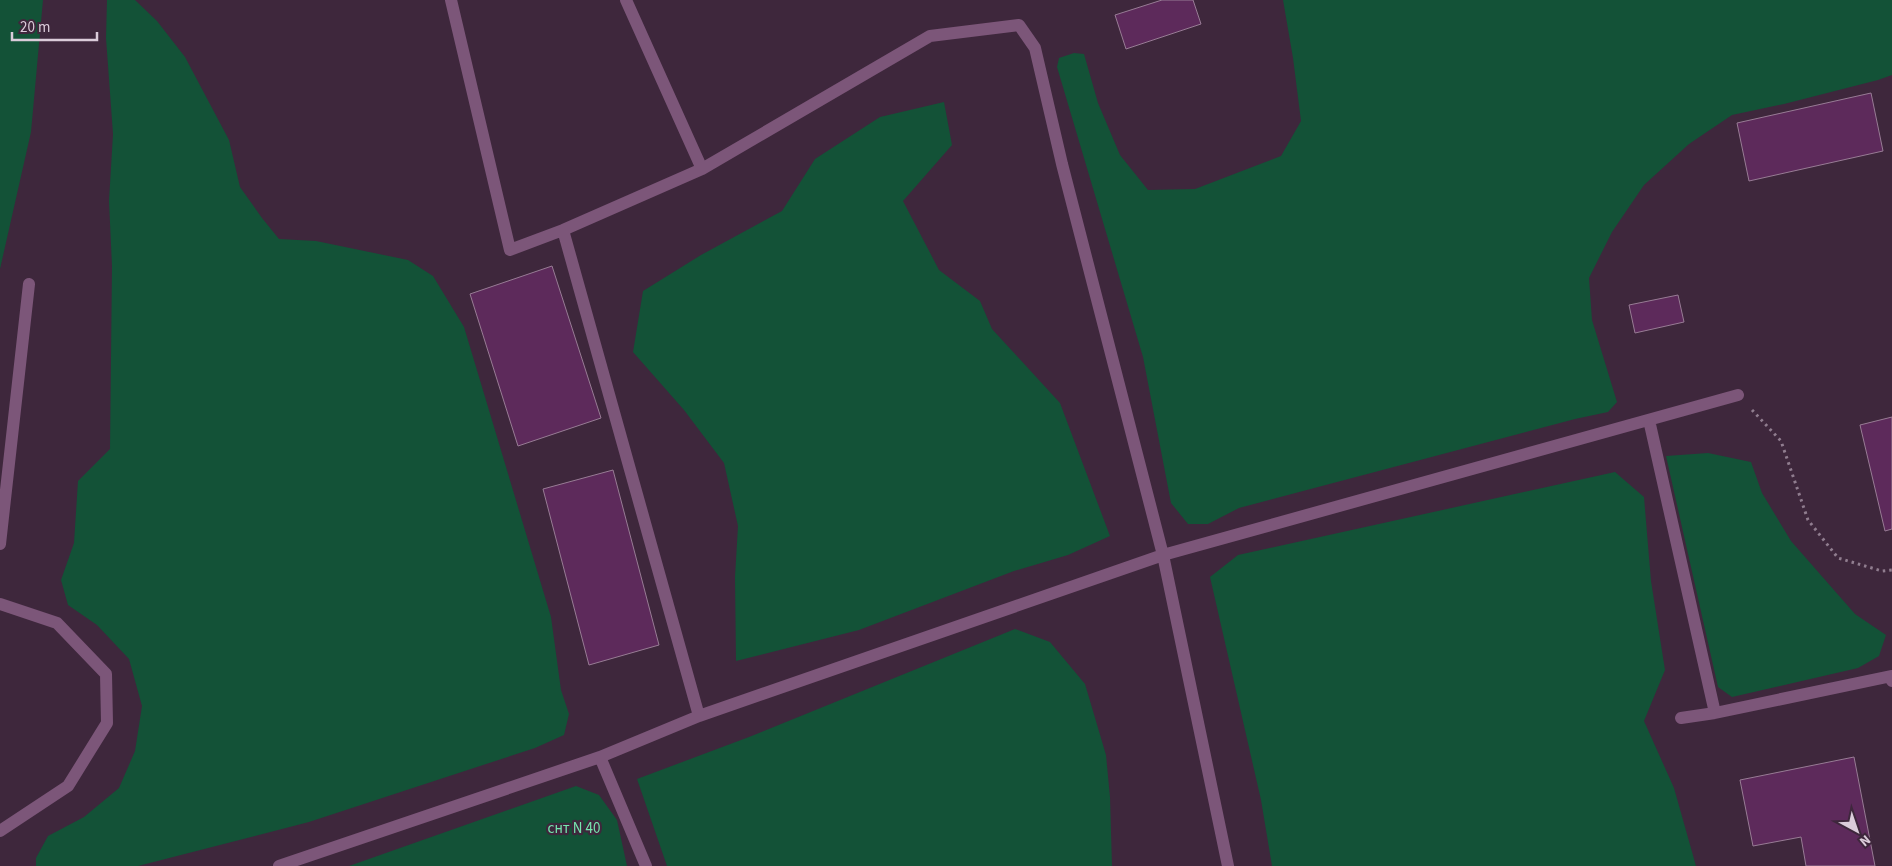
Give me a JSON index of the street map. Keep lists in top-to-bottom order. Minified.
{"parks":["снт N 40"],"scale_bar":"20 m","north":"bottom right"}
